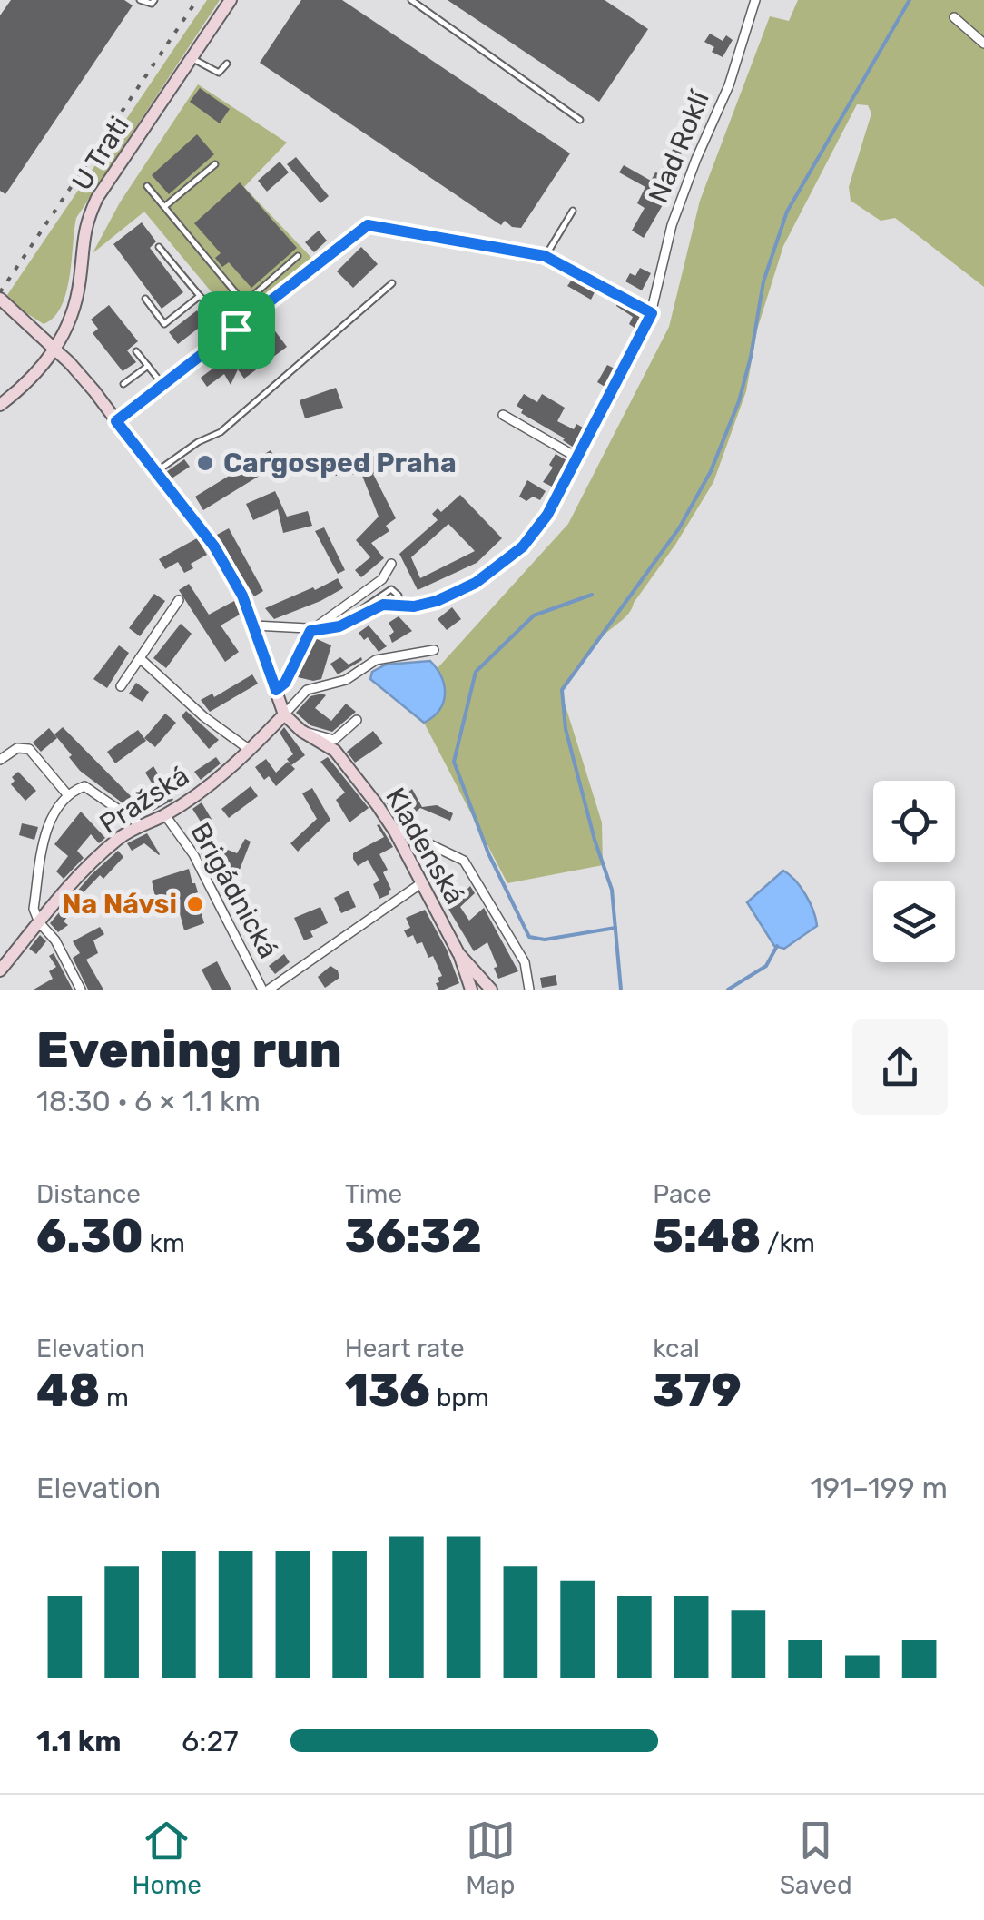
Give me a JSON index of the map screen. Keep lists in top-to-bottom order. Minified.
{"streets":{"street":["Nad Roklí","U Trati","Pražská","Kladenská","Brigádnická"]},"crossings":[["Pražská","Kladenská"],["Pražská","Brigádnická"]],"places":["Cargosped Praha","Na Návsi"],"page":{"heading":["Evening run","18:30 · 6 × 1.1 km"],"stats":[["Distance","6.30 km"],["Time","36:32"],["Pace","5:48 /km"],["Elevation","48 m"],["Heart rate","136 bpm"],["kcal","379"]],"chart":["Elevation","191–199 m"],"list":[{"name":"1.1 km","note":"6:27"}],"tabs":["Home","Map","Saved"]}}
